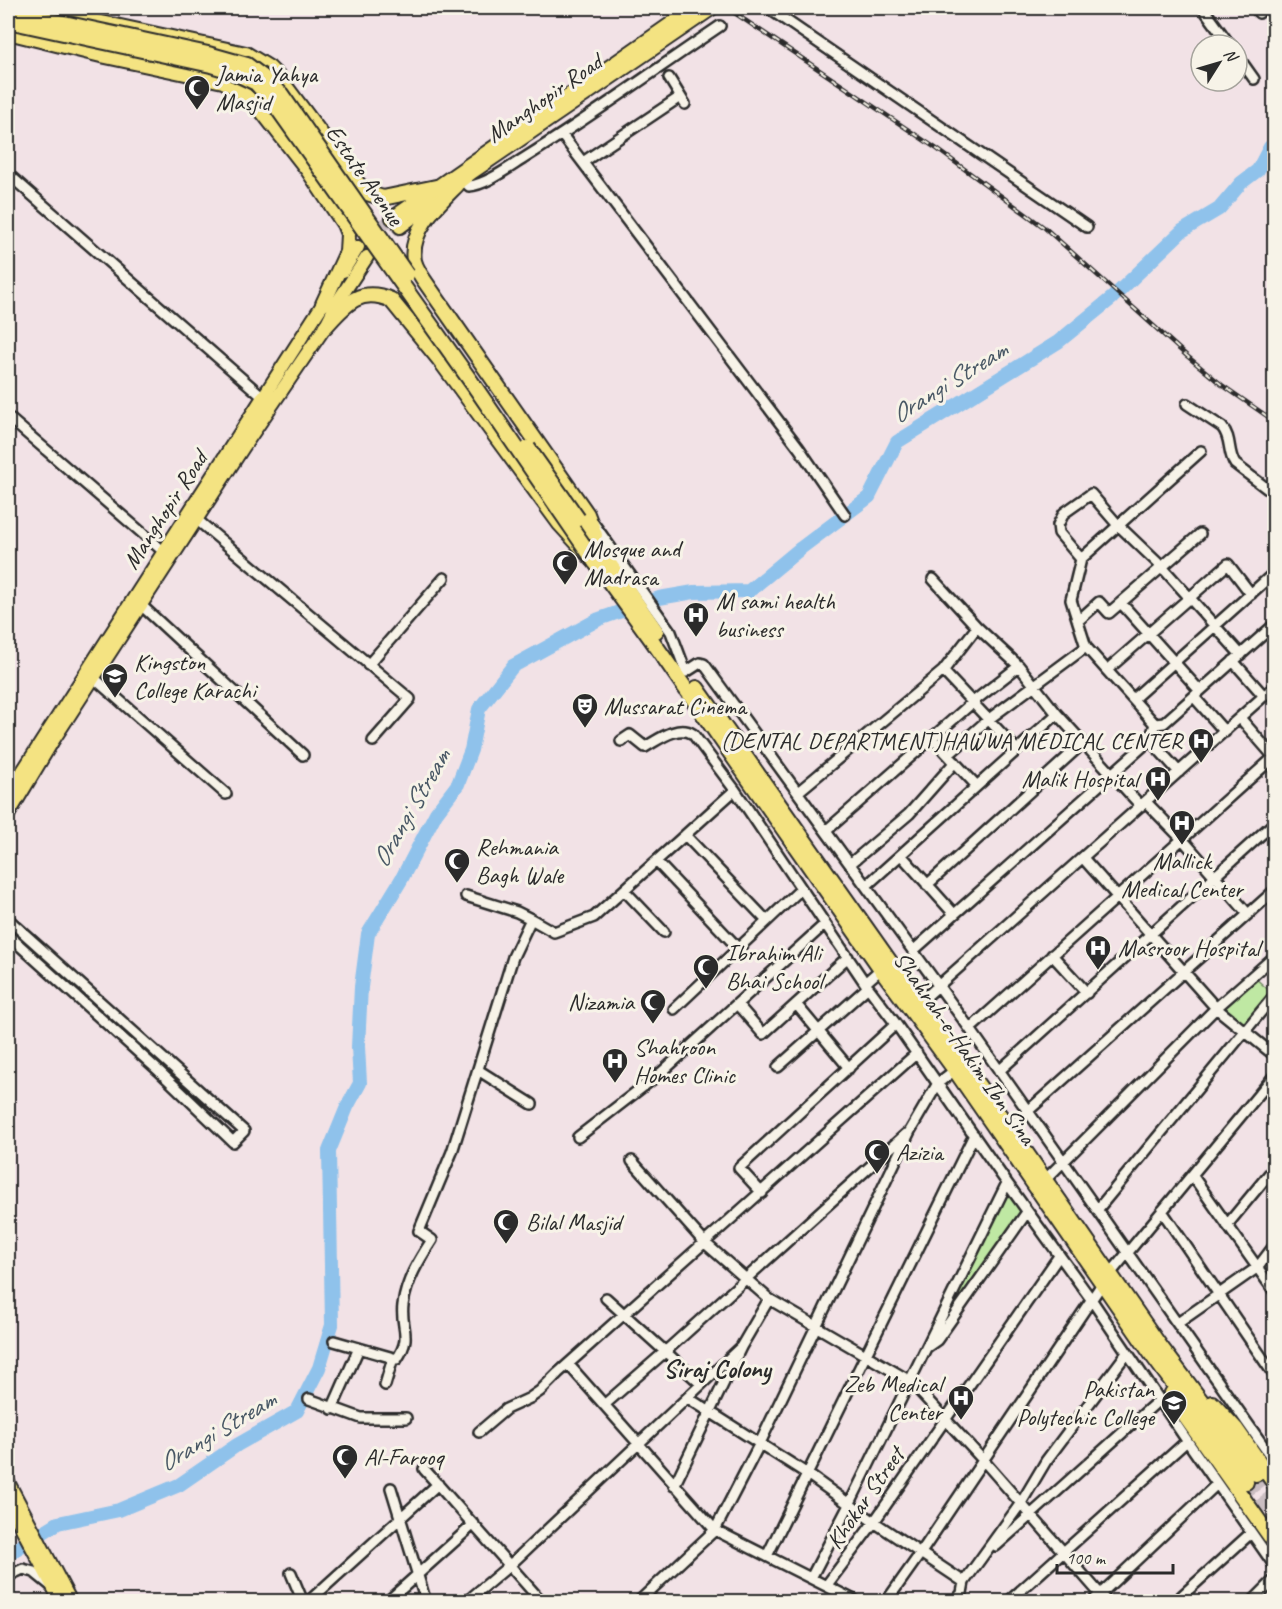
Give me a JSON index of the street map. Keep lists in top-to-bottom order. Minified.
{"streets":{"highway":["Estate Avenue","Shahrah-e-Hakim Ibn Sina"],"main road":["Manghopir Road"],"street":["Khokar Street"]},"districts":["Siraj Colony"],"water":["Orangi Stream"],"places":{"mosque":["Jamia Yahya Masjid","Mosque and Madrasa","Rehmania Bagh Wale","Ibrahim Ali Bhai School","Nizamia","Azizia","Bilal Masjid","Al-Farooq"],"hospital":["M sami health business","(DENTAL DEPARTMENT)HAWWA MEDICAL CENTER","Malik Hospital","Mallick Medical Center","Masroor Hospital","Shahroon Homes Clinic","Zeb Medical Center"],"school or university":["Kingston College Karachi","Pakistan Polytechic College"],"theatre":["Mussarat Cinema"]},"scale_bar":"100 m","north":"top right"}
